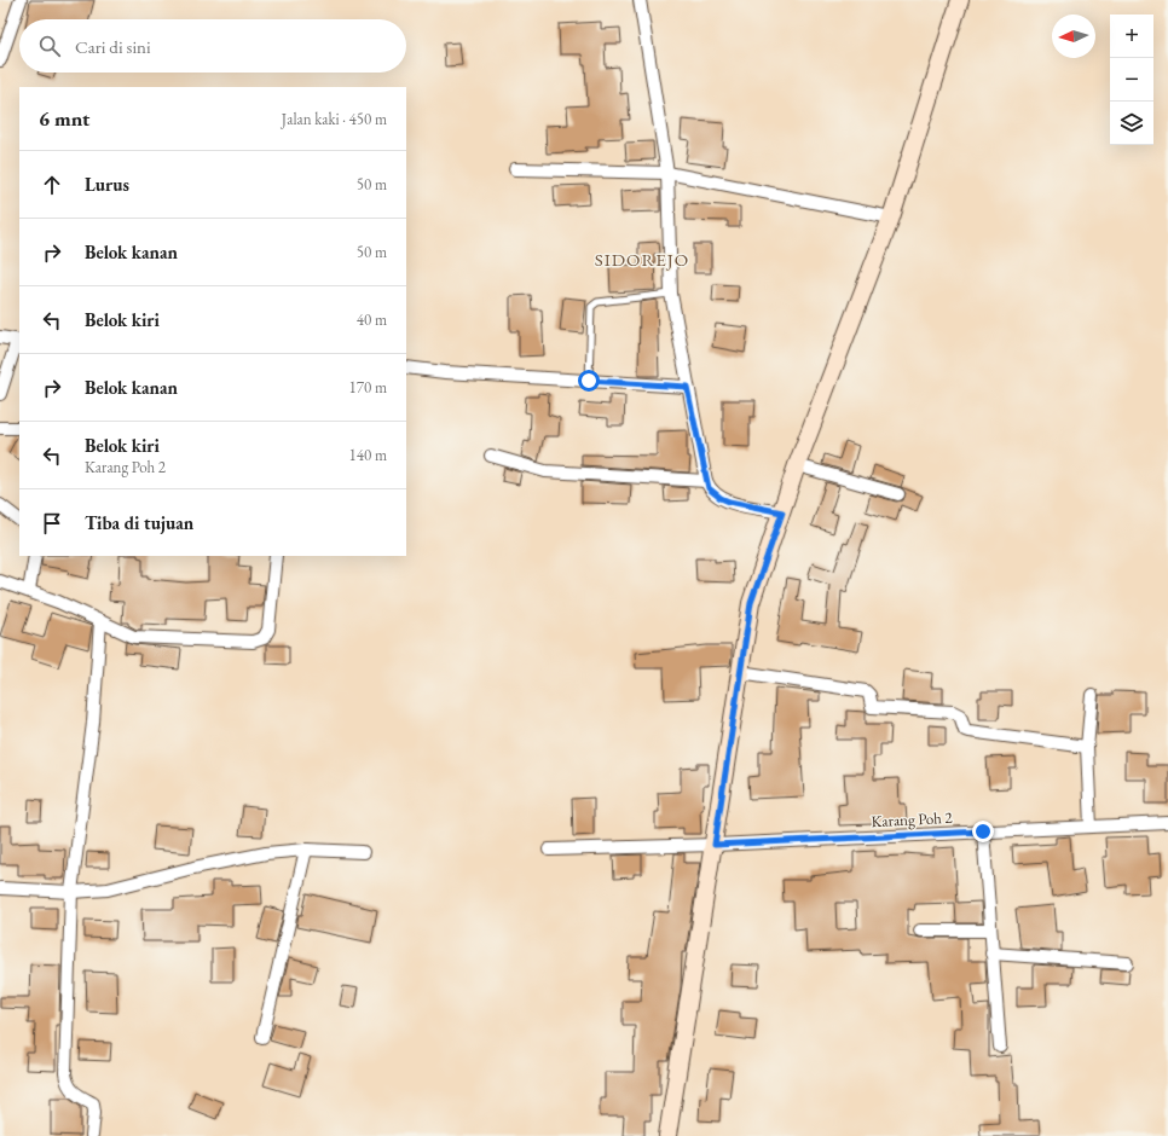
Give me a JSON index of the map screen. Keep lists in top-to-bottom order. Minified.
{"streets":{"street":["Karang Poh 2"]},"districts":["SIDOREJO"],"north":"left","page":{"map_buttons":["+","−"],"search":"Cari di sini","heading":["6 mnt","Jalan kaki · 450 m"],"list":[["Lurus","50 m"],["Belok kanan","50 m"],["Belok kiri","40 m"],["Belok kanan","170 m"],["Belok kiri","Karang Poh 2","140 m"],"Tiba di tujuan"]}}
